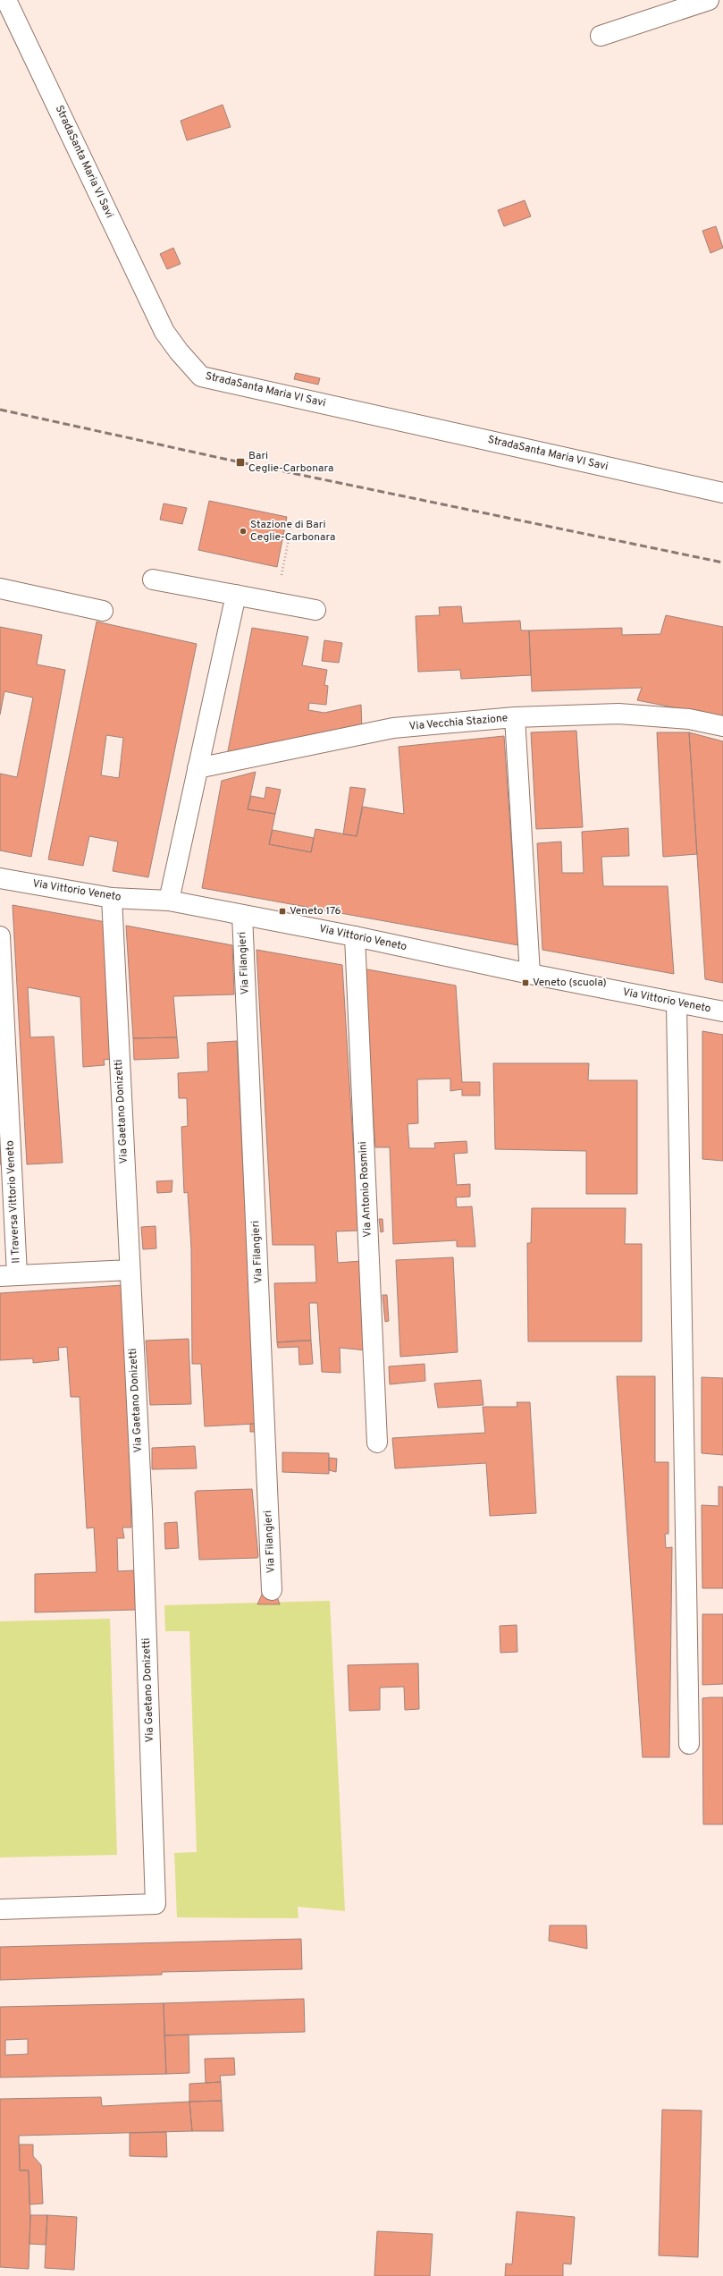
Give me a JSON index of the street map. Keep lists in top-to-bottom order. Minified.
{"streets":{"street":["StradaSanta Maria VI Savi","Via Vecchia Stazione","Via Vittorio Veneto","Via Filangieri","Via Gaetano Donizetti","Via Antonio Rosmini","II Traversa Vittorio Veneto"]},"crossings":[["Via Vittorio Veneto","Via Filangieri"],["Via Vittorio Veneto","Via Gaetano Donizetti"],["Via Vittorio Veneto","Via Antonio Rosmini"]],"places":{"transit":["Bari Ceglie-Carbonara","Veneto 176","Veneto (scuola)"],"other":["Stazione di Bari Ceglie-Carbonara"]}}
